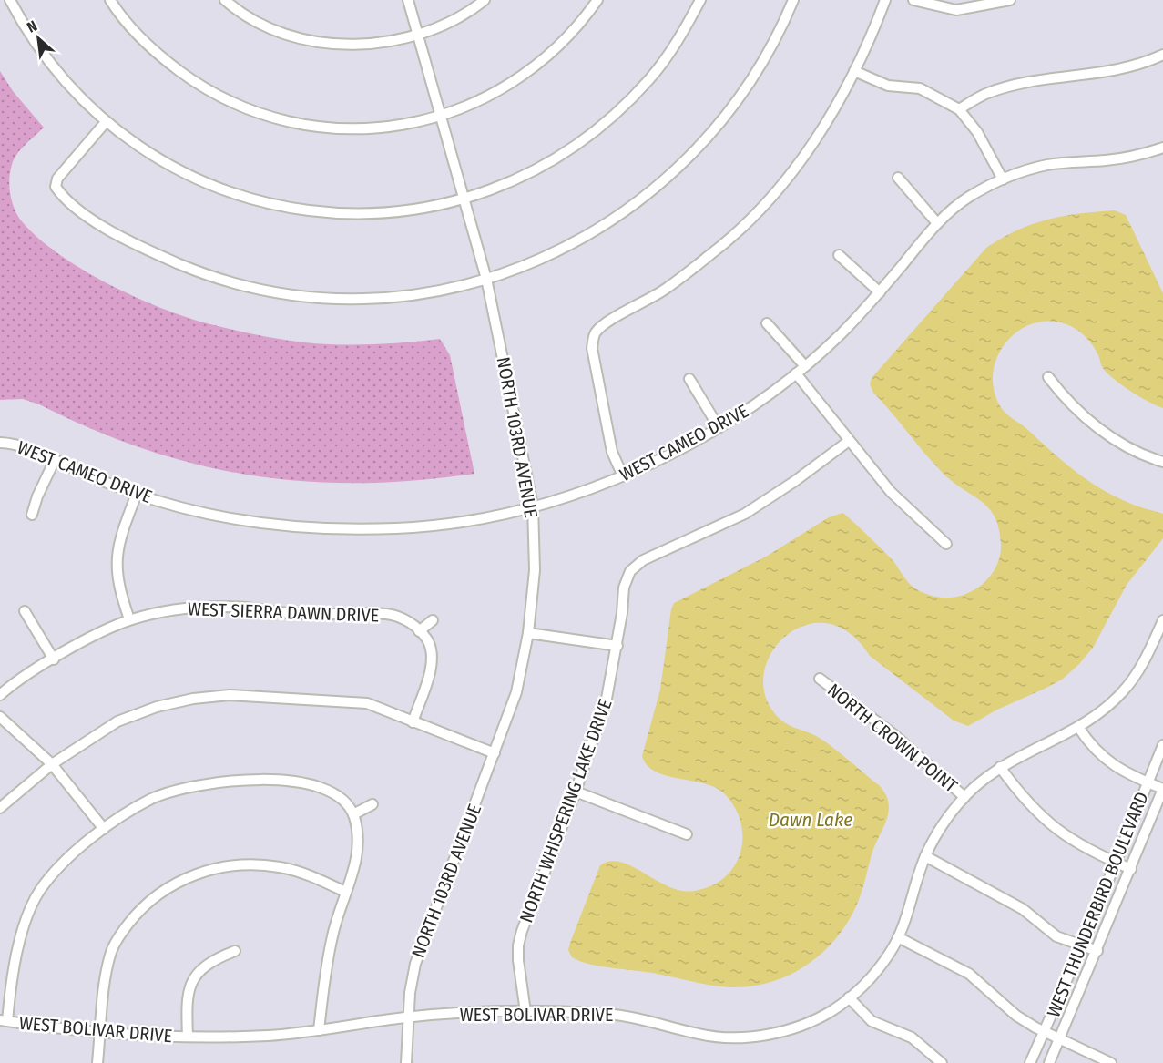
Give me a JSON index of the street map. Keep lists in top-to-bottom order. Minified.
{"streets":{"street":["NORTH 103RD AVENUE","WEST CAMEO DRIVE","WEST SIERRA DAWN DRIVE","NORTH CROWN POINT","NORTH WHISPERING LAKE DRIVE","WEST THUNDERBIRD BOULEVARD","WEST BOLIVAR DRIVE"]},"crossings":[["NORTH 103RD AVENUE","WEST CAMEO DRIVE"],["NORTH 103RD AVENUE","WEST BOLIVAR DRIVE"],["NORTH CROWN POINT","WEST BOLIVAR DRIVE"],["NORTH WHISPERING LAKE DRIVE","WEST BOLIVAR DRIVE"]],"water":["Dawn Lake"],"north":"top left"}
